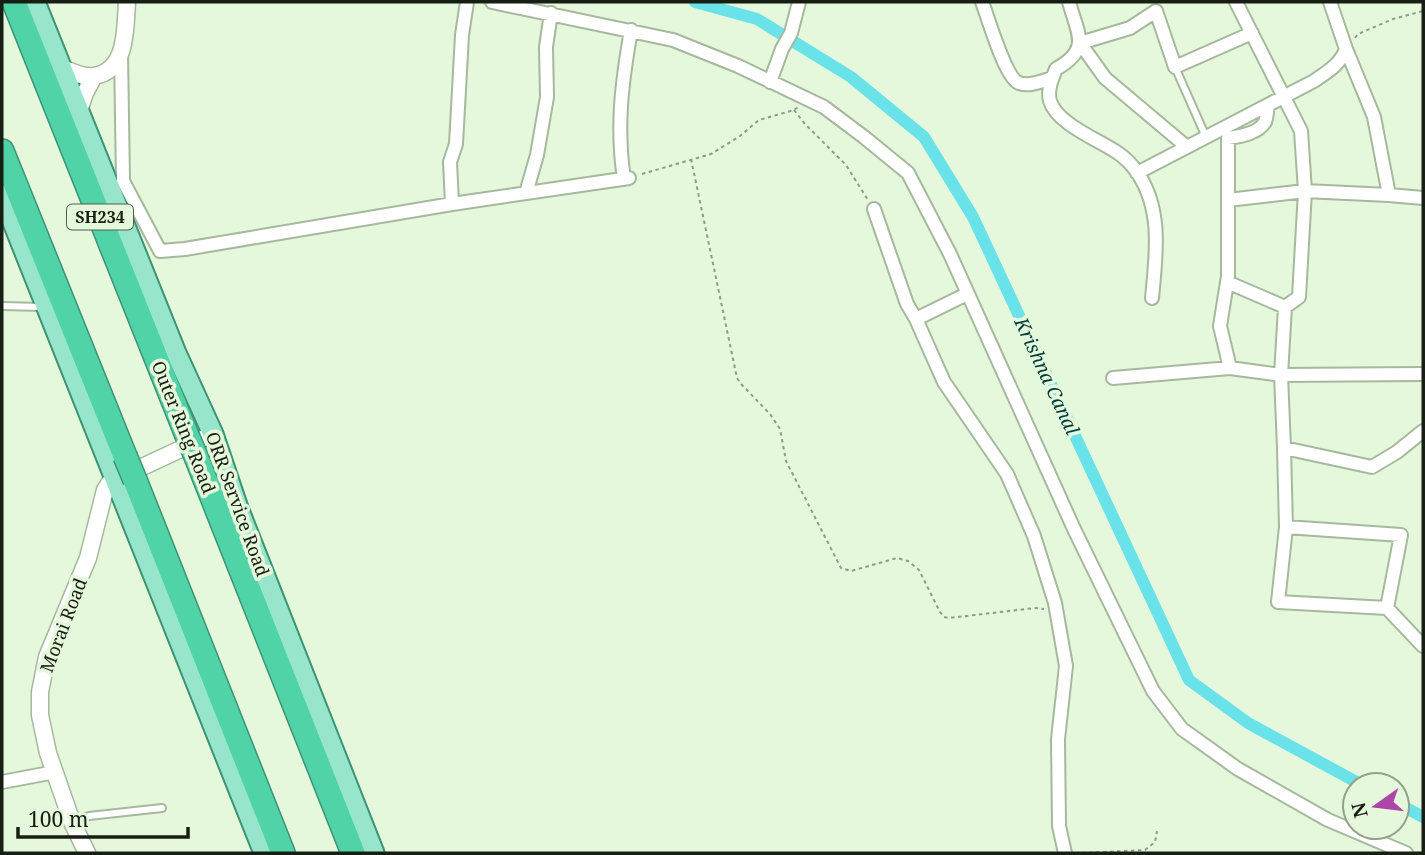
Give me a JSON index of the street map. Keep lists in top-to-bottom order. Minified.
{"streets":{"highway":["SH234","Outer Ring Road"],"main road":["ORR Service Road"],"street":["Morai Road"]},"water":["Krishna Canal"],"scale_bar":"100 m","north":"left"}
